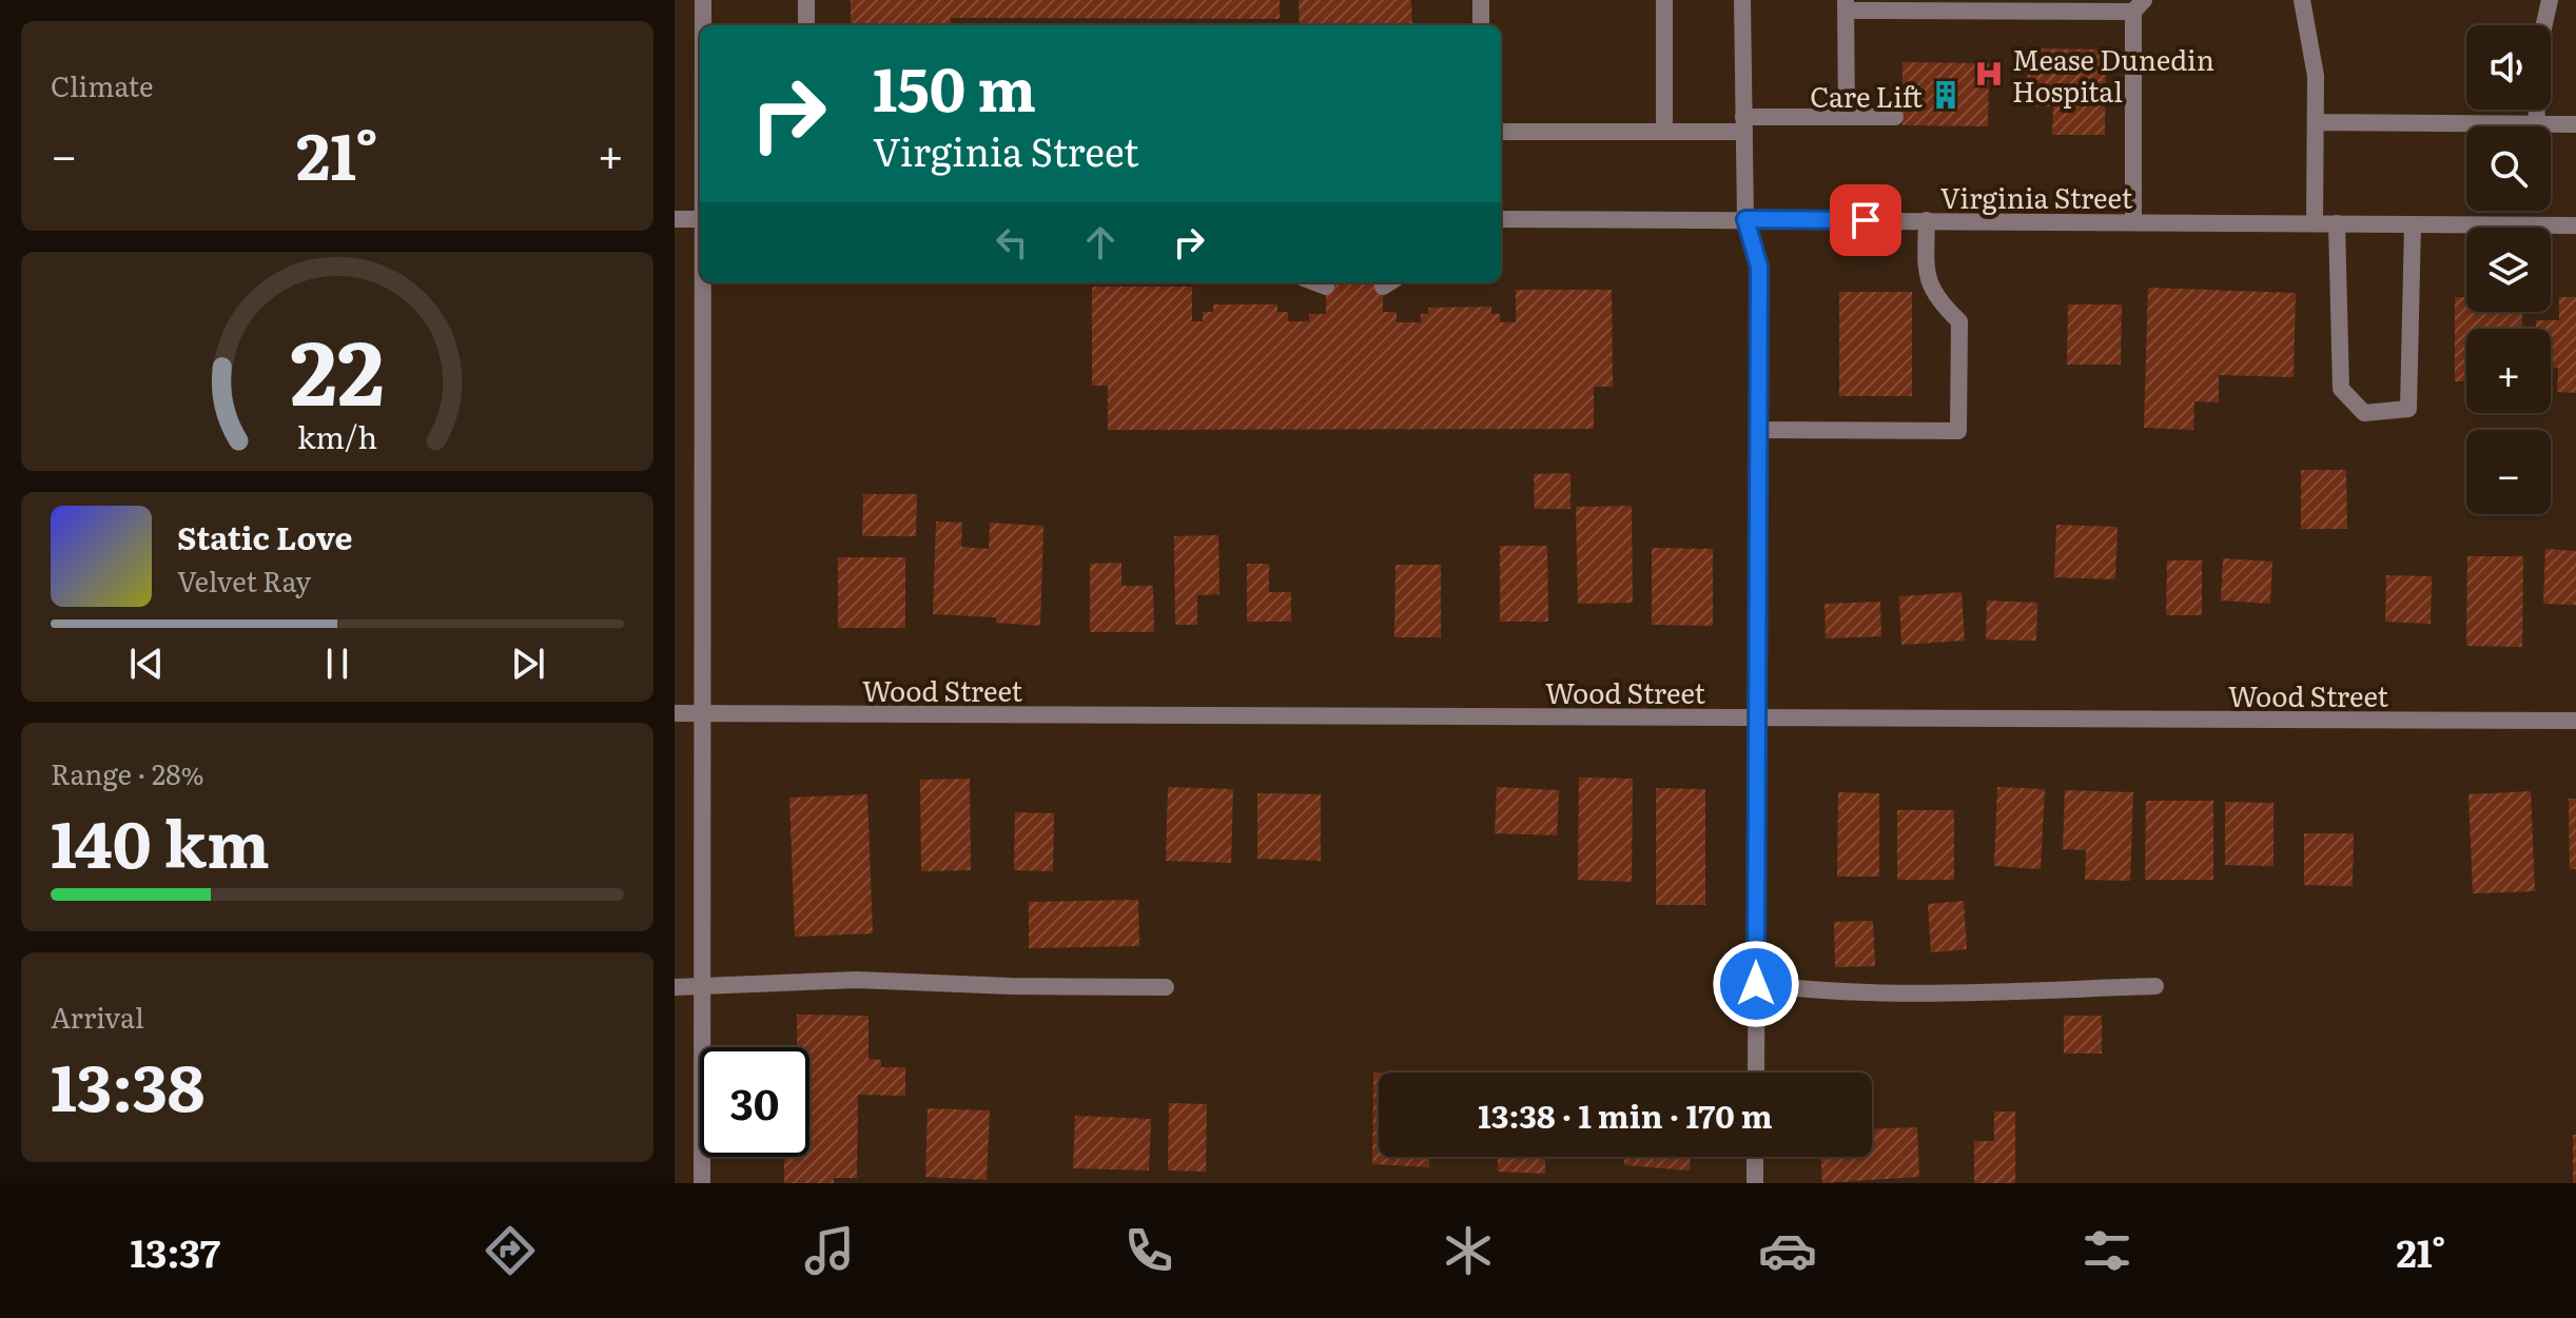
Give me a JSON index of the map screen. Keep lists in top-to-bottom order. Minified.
{"streets":{"street":["Virginia Street","Wood Street"]},"places":{"hospital":["Mease Dunedin Hospital"],"building":["Care Lift"]},"page":{"tile":["Climate",["Range · 28%","140 km"],["Arrival","13:38"]],"map_buttons":["+","−"],"turn":["150 m","Virginia Street"],"heat":["−","21°","+"],"song":["Static Love","Velvet Ray"],"limit":"30","trip":"13:38 · 1 min · 170 m","tabs":["13:37","21°"],"gauge":["22","km/h"]}}
